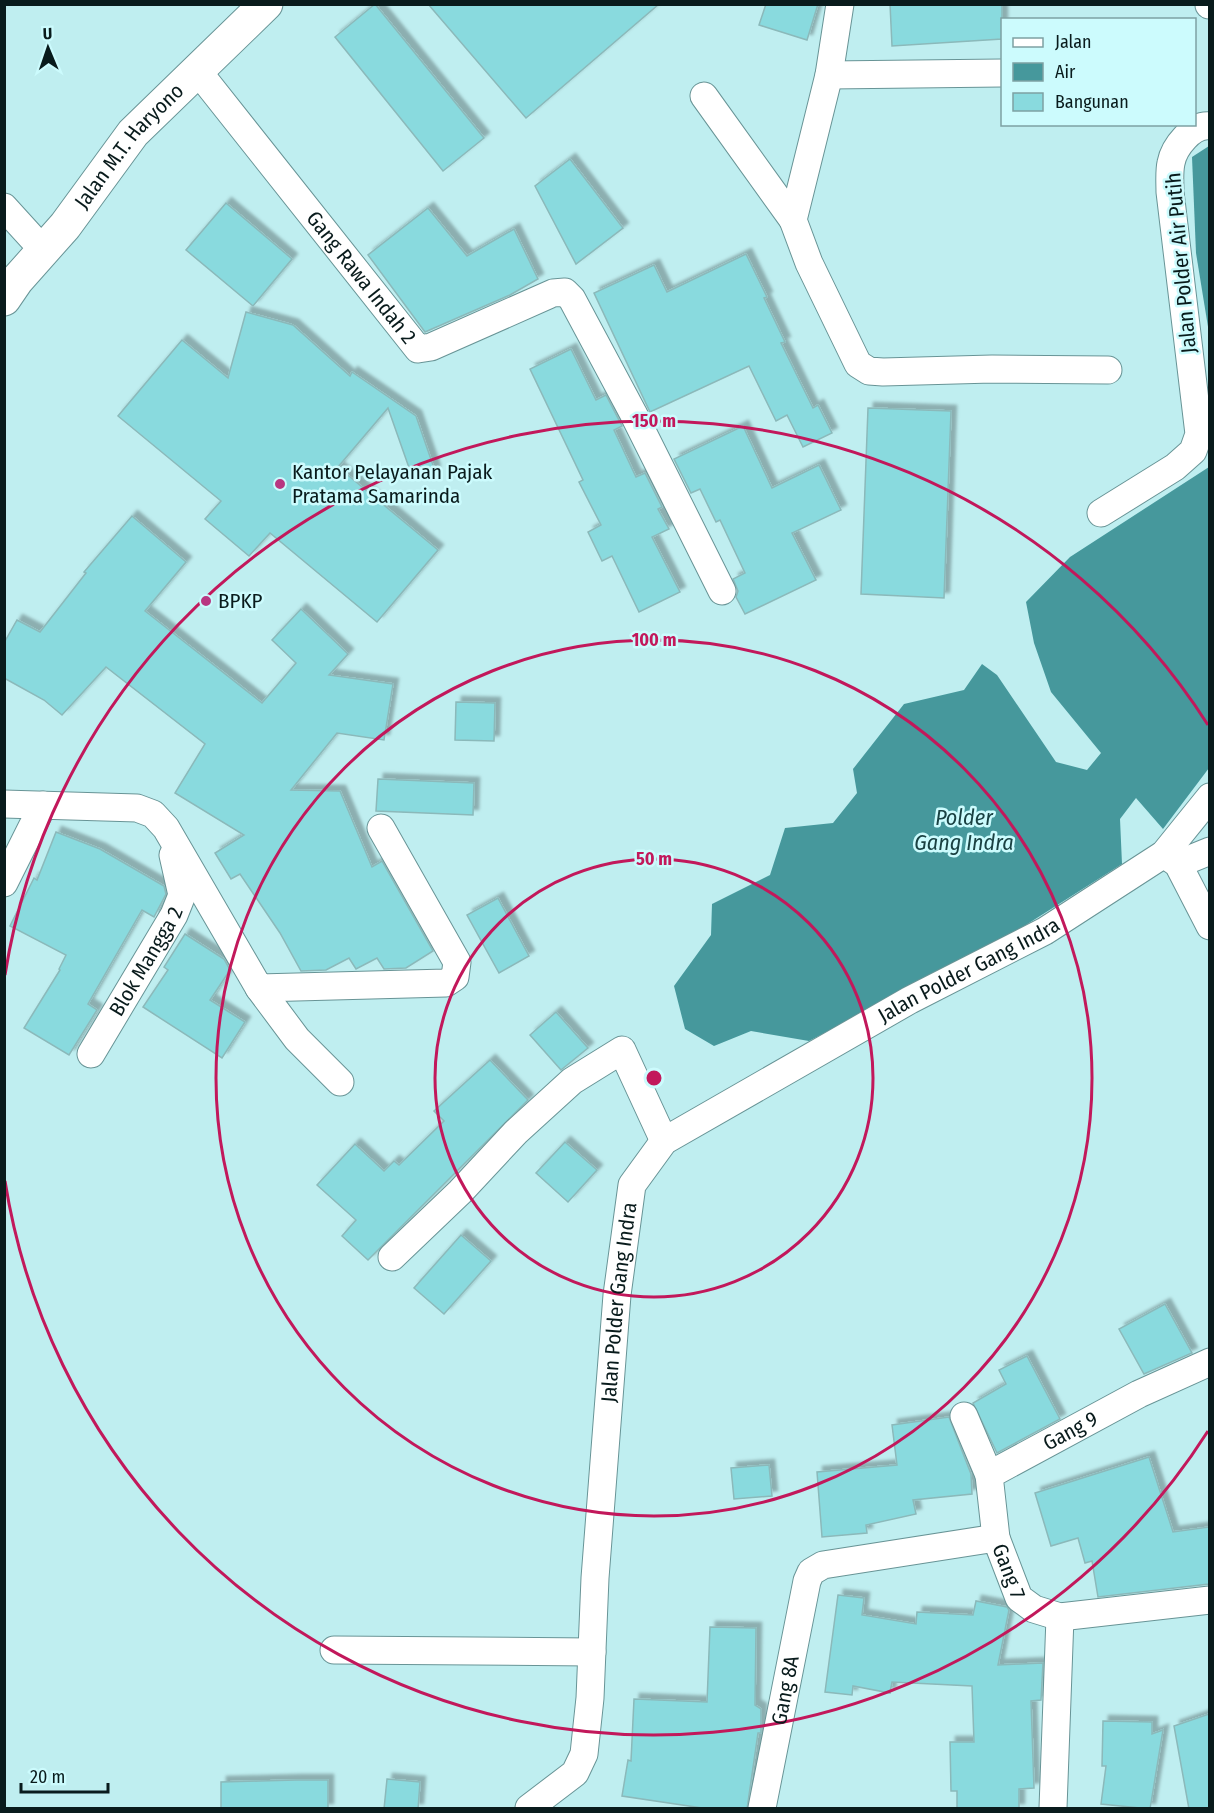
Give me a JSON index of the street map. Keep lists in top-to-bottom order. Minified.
{"streets":{"main road":["Jalan M.T. Haryono"],"street":["Jalan Polder Air Putih","Gang Rawa Indah 2","Blok Mangga 2","Jalan Polder Gang Indra","Gang 9","Gang 7","Gang 8A"]},"crossings":[["Jalan M.T. Haryono","Gang Rawa Indah 2"],["Gang 7","Gang 8A"]],"water":["Polder Gang Indra"],"places":["Kantor Pelayanan Pajak Pratama Samarinda","BPKP"],"legend":["Jalan","Air","Bangunan"],"scale_bar":"20 m","north":"top","rings":["150 m","100 m","50 m"]}
